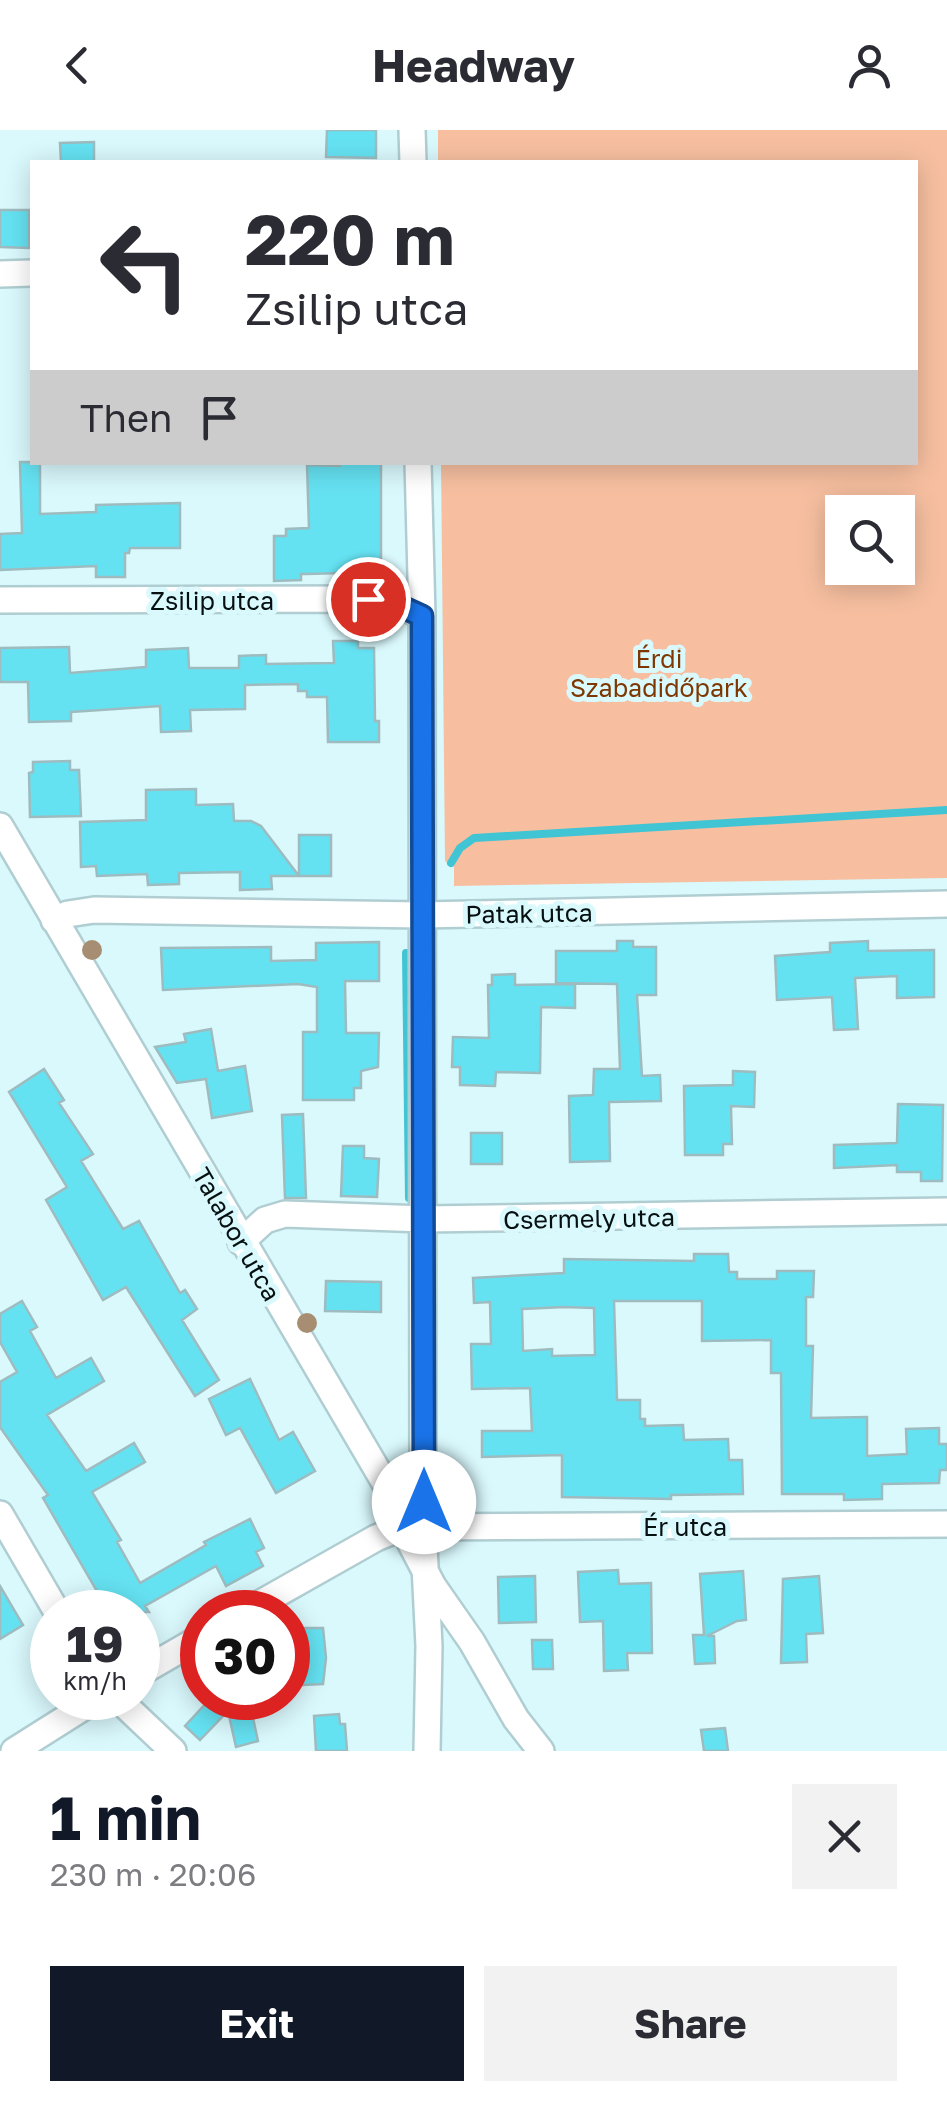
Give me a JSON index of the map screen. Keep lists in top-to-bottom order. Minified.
{"streets":{"street":["Zsilip utca","Patak utca","Csermely utca","Talabor utca","Ér utca"]},"crossings":[["Patak utca","Talabor utca"],["Csermely utca","Talabor utca"],["Talabor utca","Ér utca"]],"parks":["Érdi Szabadidőpark"],"page":{"header":"Headway","turn":["220 m","Zsilip utca"],"then":"Then","speed":"19 km/h","limit":"30","heading":["1 min","230 m · 20:06"],"buttons":["Exit","Share"]}}
